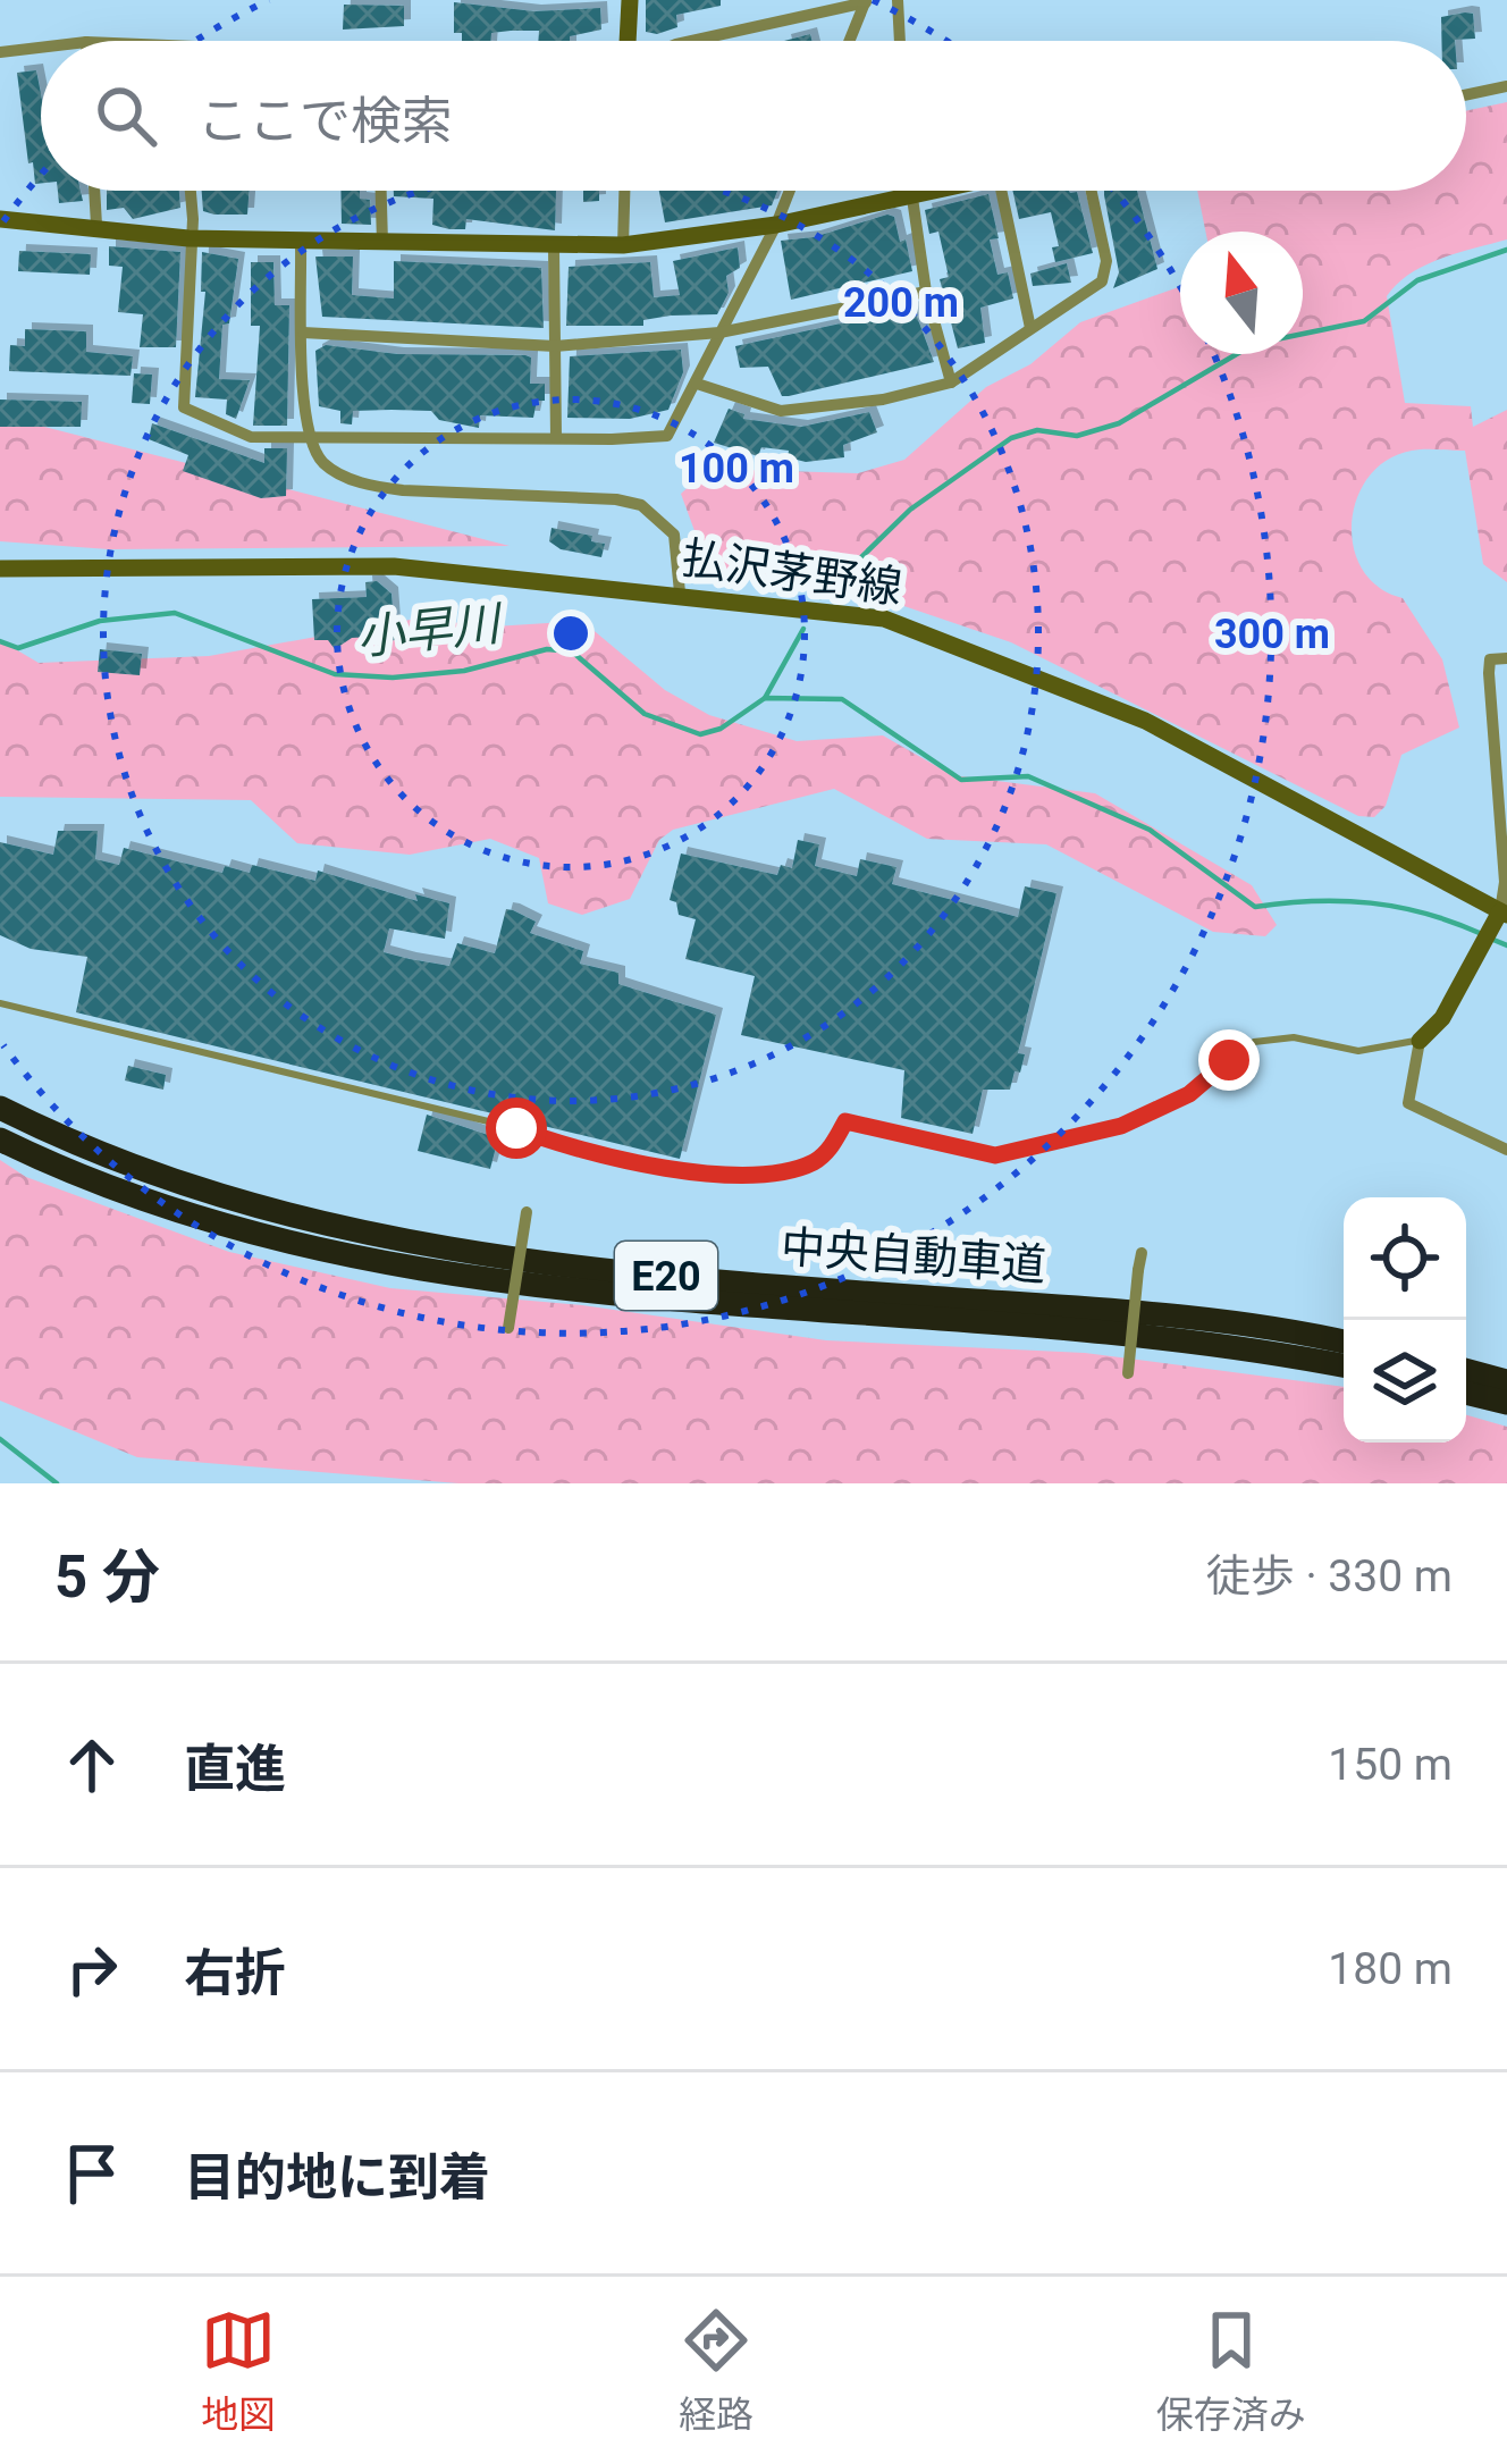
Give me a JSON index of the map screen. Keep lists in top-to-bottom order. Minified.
{"streets":{"highway":["中央自動車道","E20"],"main road":["払沢茅野線"]},"water":["小早川"],"north":"top","page":{"search":"ここで検索","heading":["5 分","徒歩 · 330 m"],"list":[["直進","150 m"],["右折","180 m"],"目的地に到着"],"nav":["地図","経路","保存済み"]},"rings":["200 m","100 m","300 m"]}
